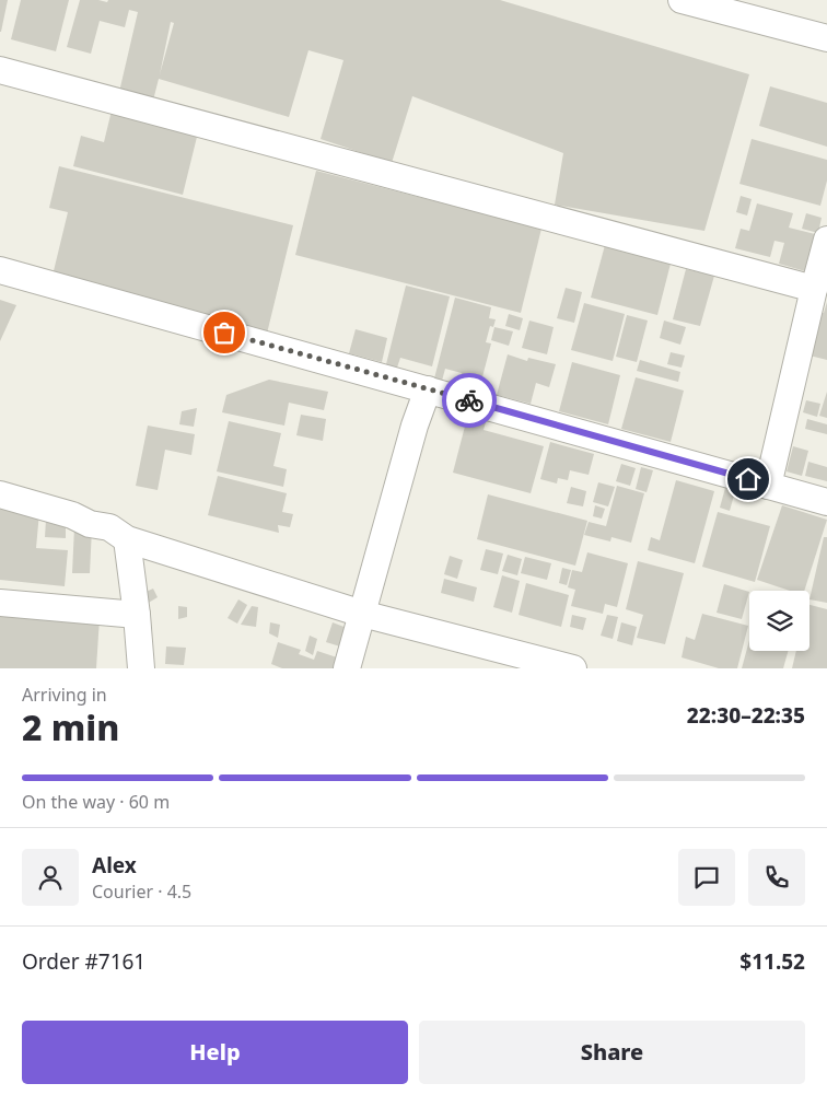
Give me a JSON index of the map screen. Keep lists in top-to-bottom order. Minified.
{"page":{"heading":["2 min","Arriving in","22:30–22:35"],"panel":["Alex","Courier · 4.5","Order #7161","$11.52"],"bar":"On the way · 60 m","buttons":["Help","Share"]}}
